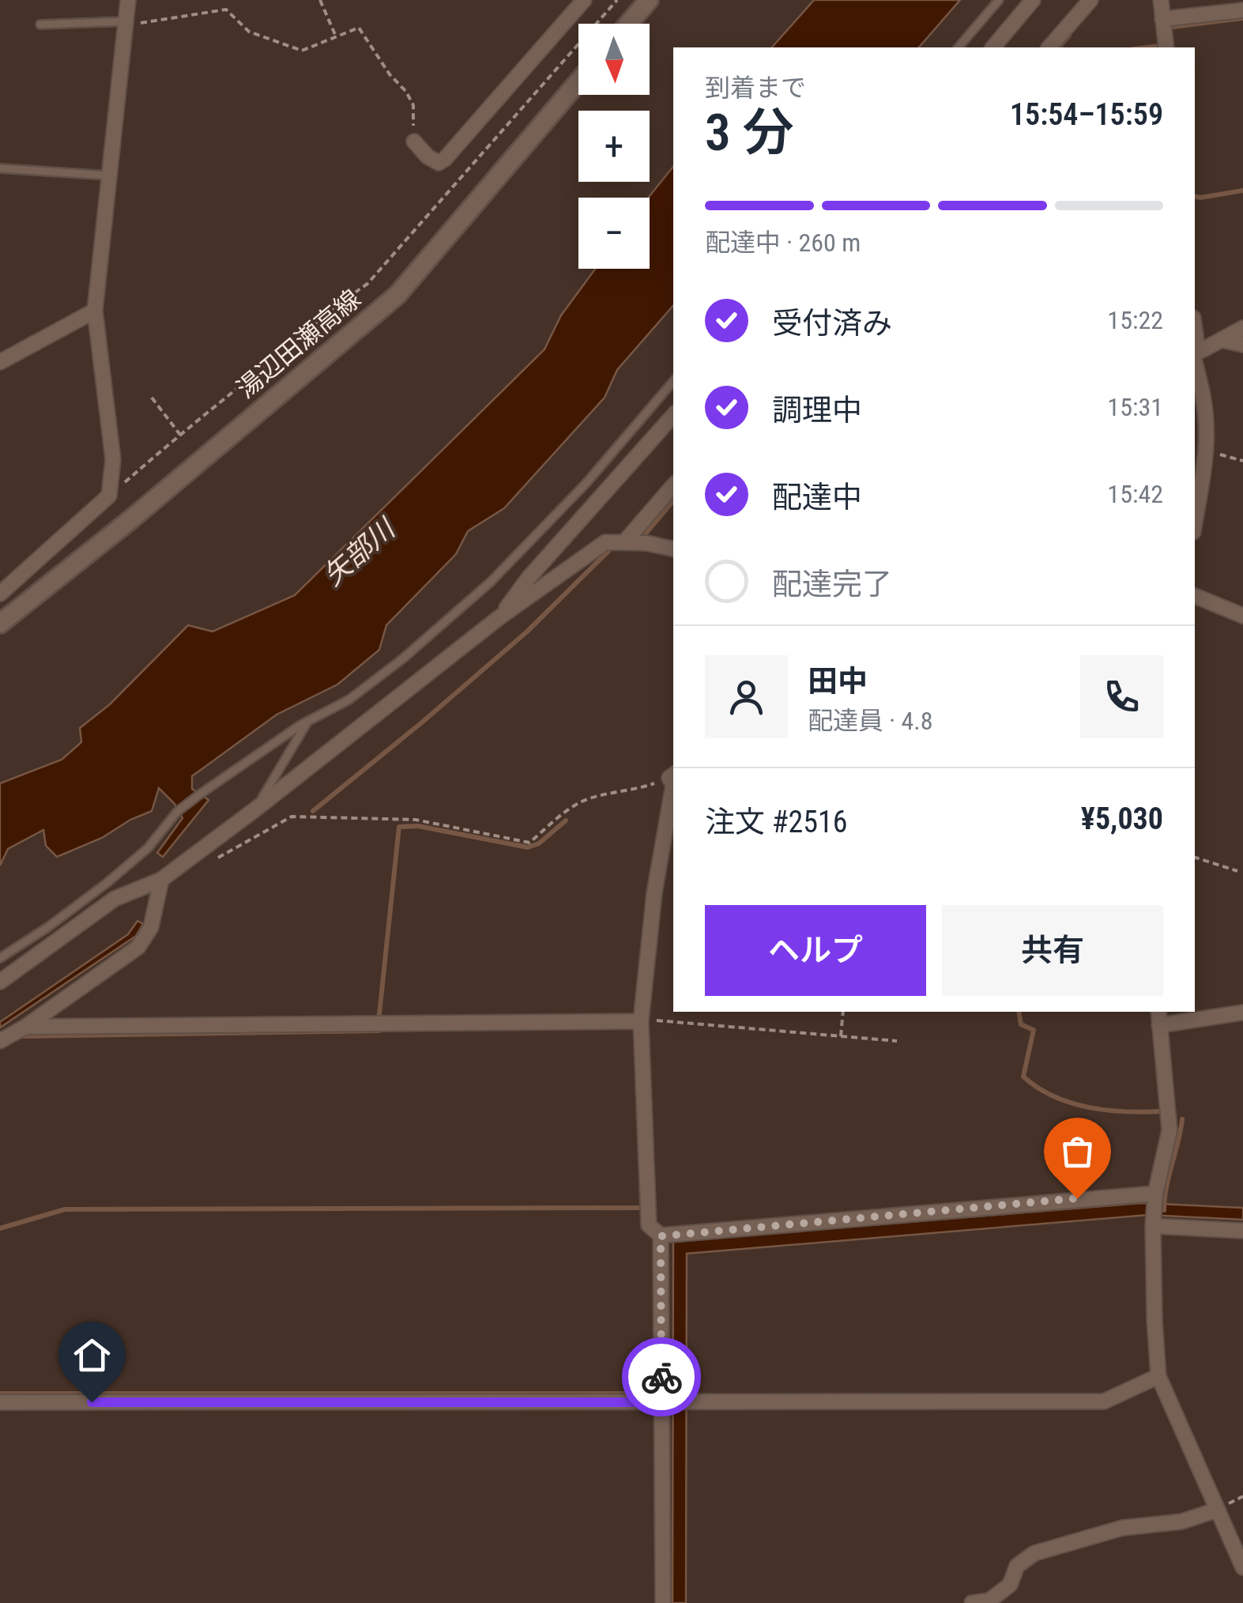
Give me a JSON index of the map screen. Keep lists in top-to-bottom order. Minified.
{"streets":{"main road":["湯辺田瀬高線"]},"water":["矢部川"],"north":"bottom","page":{"map_buttons":["+","−"],"heading":["3 分","到着まで","15:54–15:59"],"panel":["田中","配達員 · 4.8","注文 #2516","¥5,030"],"bar":"配達中 · 260 m","list":[["受付済み","15:22"],["調理中","15:31"],["配達中","15:42"],"配達完了"],"buttons":["ヘルプ","共有"]}}
